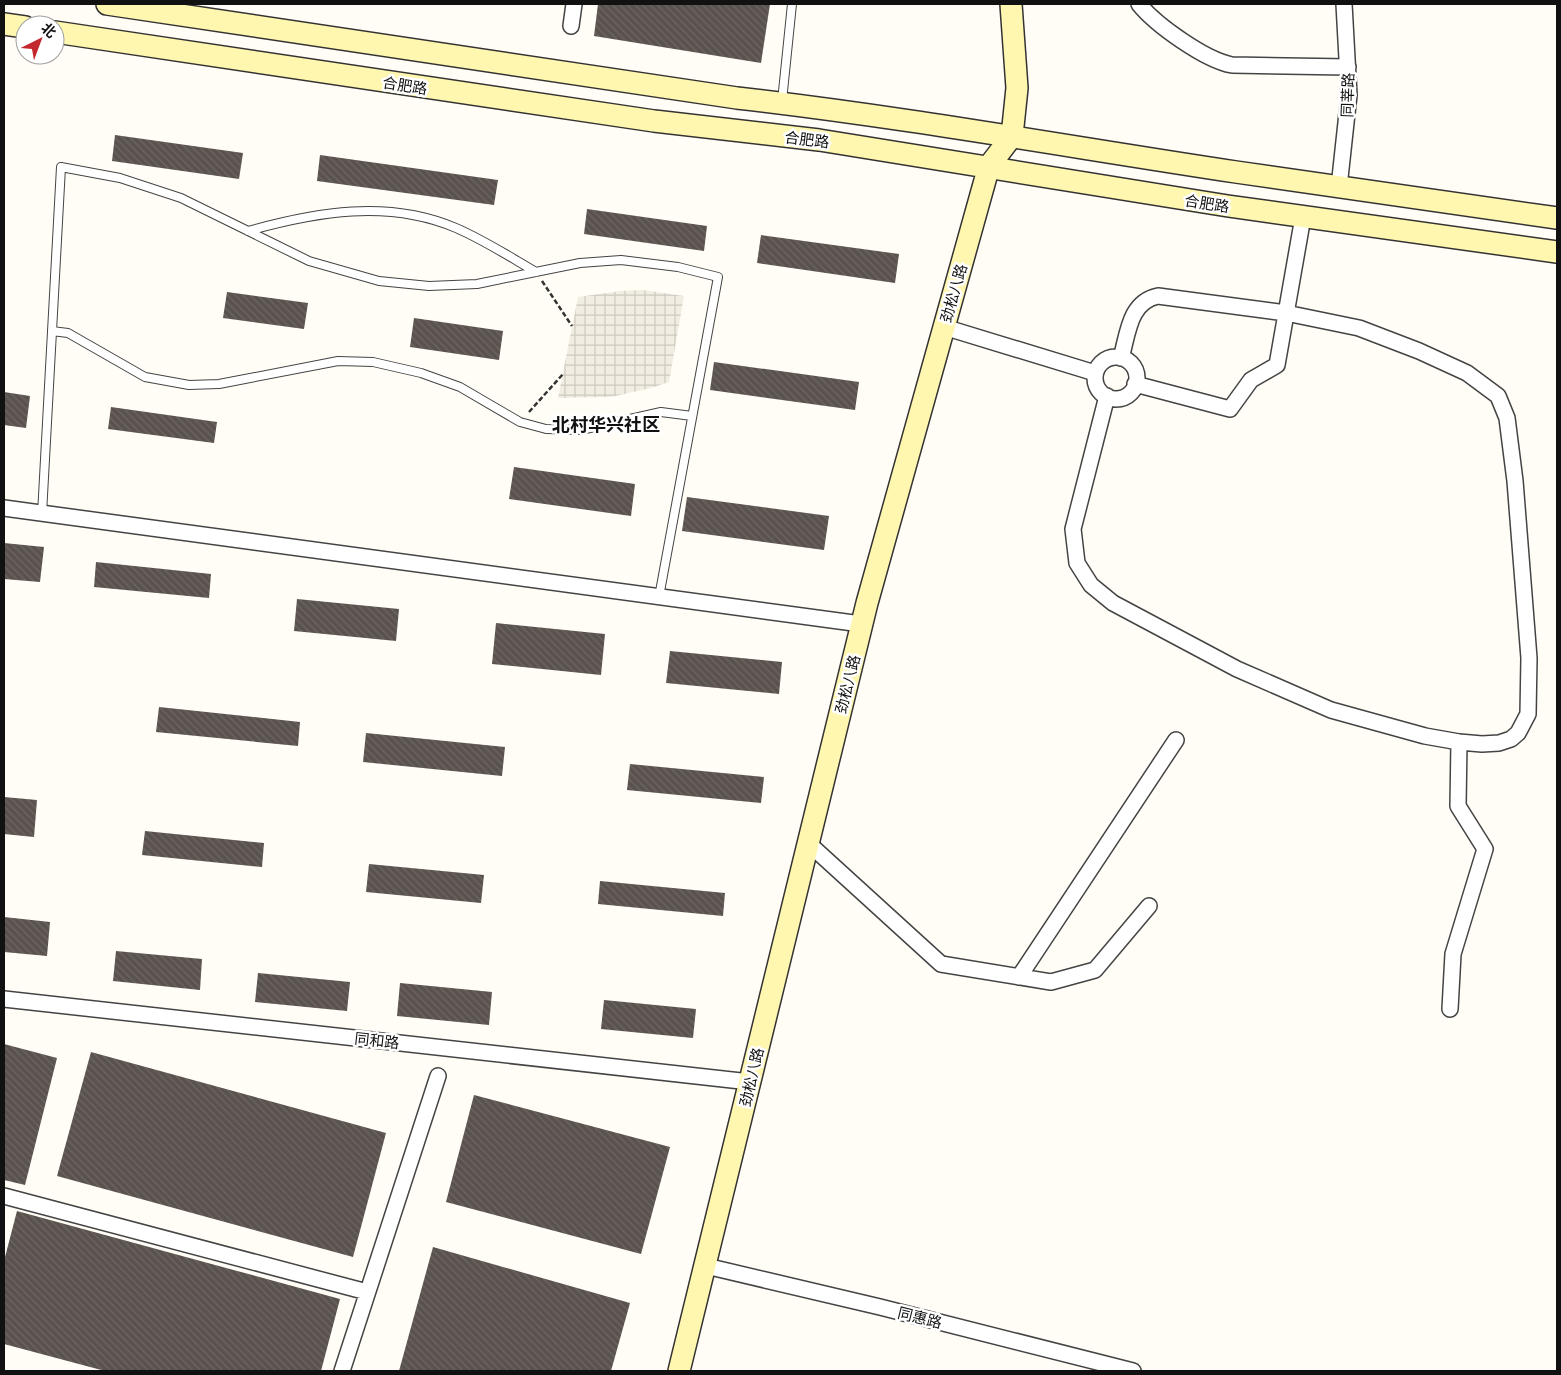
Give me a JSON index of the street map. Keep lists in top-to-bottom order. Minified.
{"streets":{"main road":["合肥路","劲松八路"],"street":["同莘路","同和路","同惠路"]},"crossings":[["合肥路","劲松八路"],["劲松八路","同和路"],["劲松八路","同惠路"]],"districts":["北村华兴社区"],"north":"top right"}
